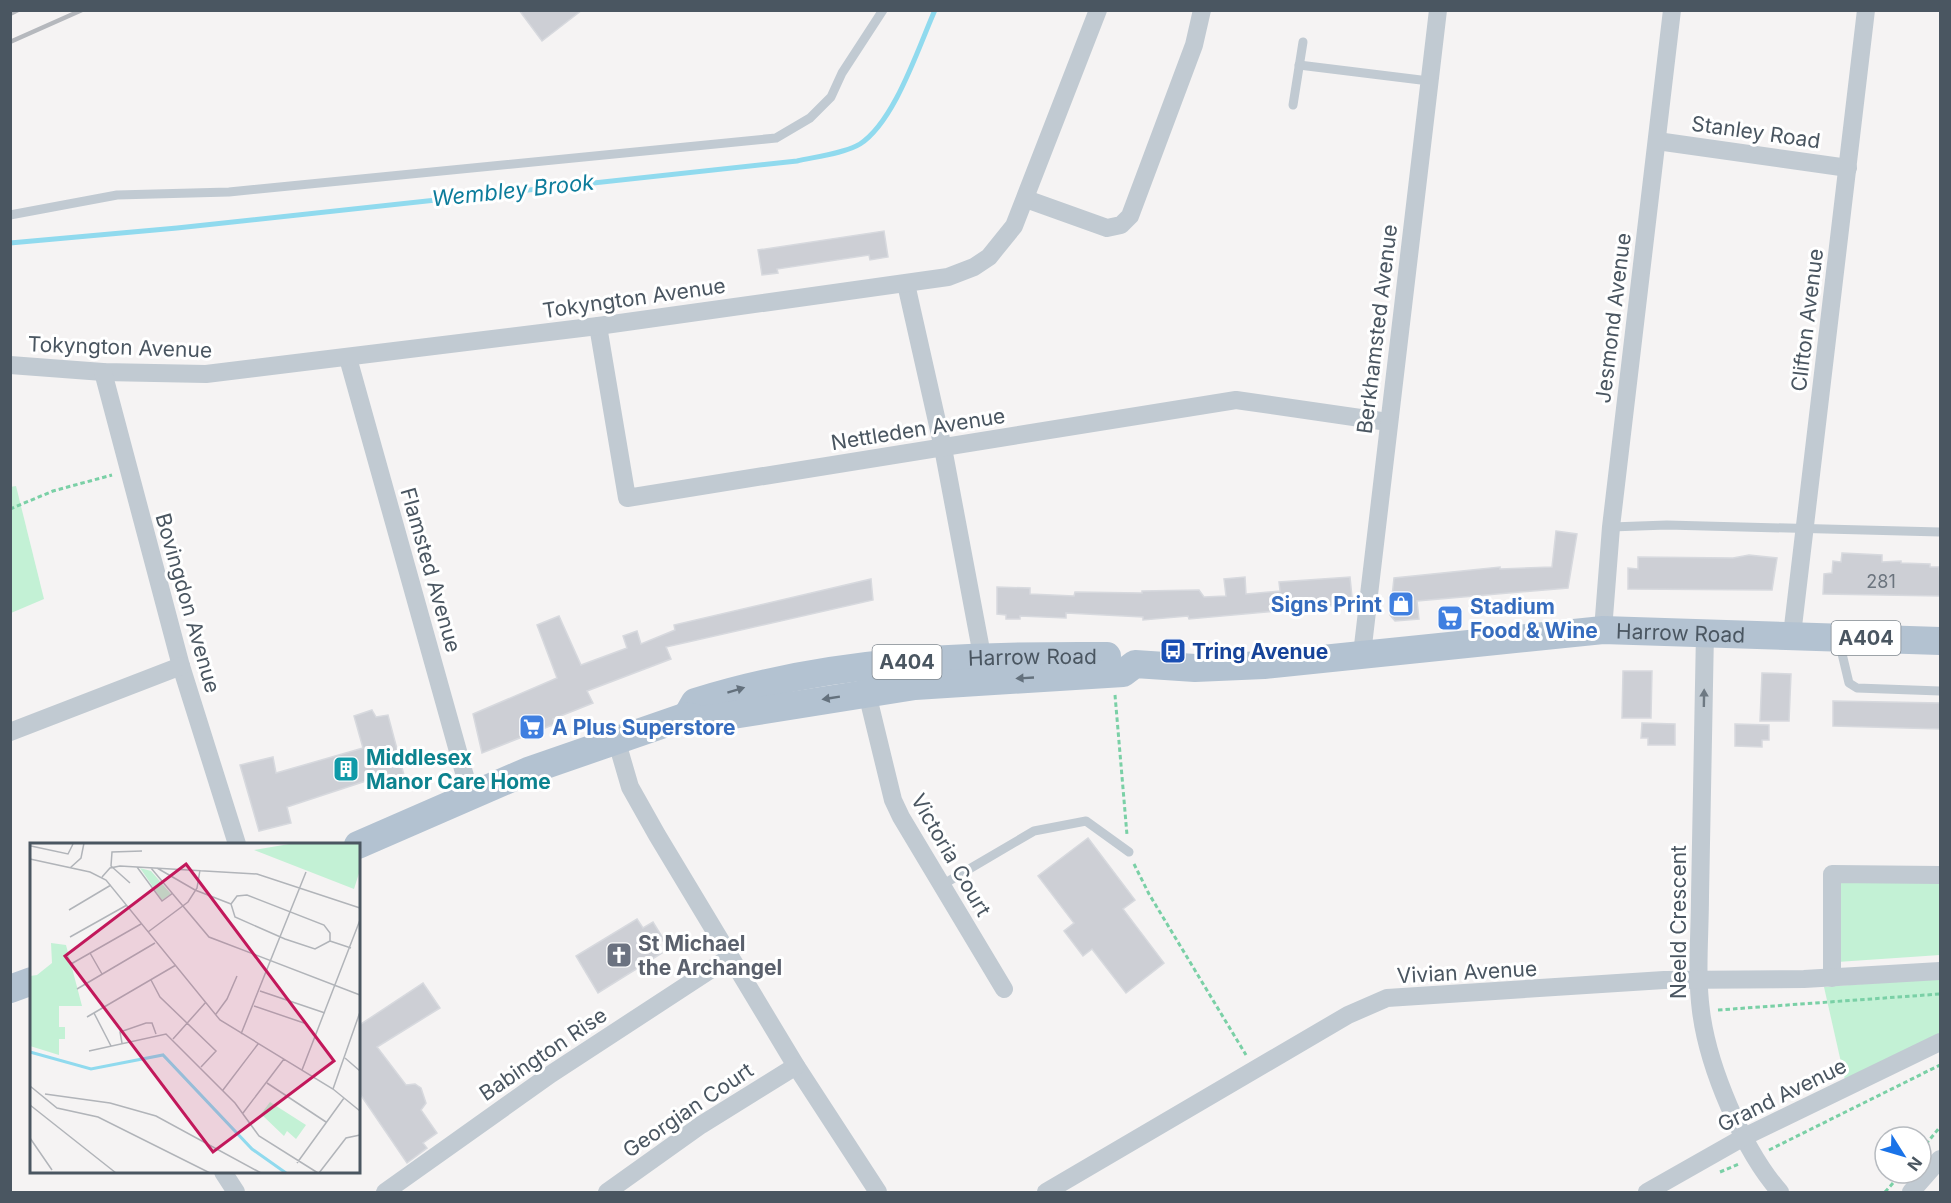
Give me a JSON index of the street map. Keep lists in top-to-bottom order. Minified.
{"streets":{"main road":["Harrow Road","A404"],"street":["Stanley Road","Tokyngton Avenue","Jesmond Avenue","Clifton Avenue","Berkhamsted Avenue","Nettleden Avenue","Flamsted Avenue","Bovingdon Avenue","Victoria Court","Neeld Crescent","Vivian Avenue","Babington Rise","Grand Avenue","Georgian Court"]},"crossings":[["Stanley Road","Jesmond Avenue"],["Stanley Road","Clifton Avenue"],["Tokyngton Avenue","Nettleden Avenue"],["Tokyngton Avenue","Flamsted Avenue"],["Tokyngton Avenue","Bovingdon Avenue"],["Jesmond Avenue","Harrow Road"],["Clifton Avenue","Harrow Road"],["Berkhamsted Avenue","Nettleden Avenue"],["Berkhamsted Avenue","Harrow Road"],["Flamsted Avenue","Harrow Road"],["Harrow Road","Victoria Court"],["Harrow Road","Neeld Crescent"],["Neeld Crescent","Vivian Avenue"],["Neeld Crescent","Grand Avenue"]],"one_way":["Neeld Crescent"],"water":["Wembley Brook"],"places":{"shop":["Signs Print"],"supermarket":["Stadium Food & Wine","A Plus Superstore"],"bus stop":["Tring Avenue"],"building":["Middlesex Manor Care Home"],"church":["St Michael the Archangel"]},"house_numbers":["281"],"north":"bottom right"}
